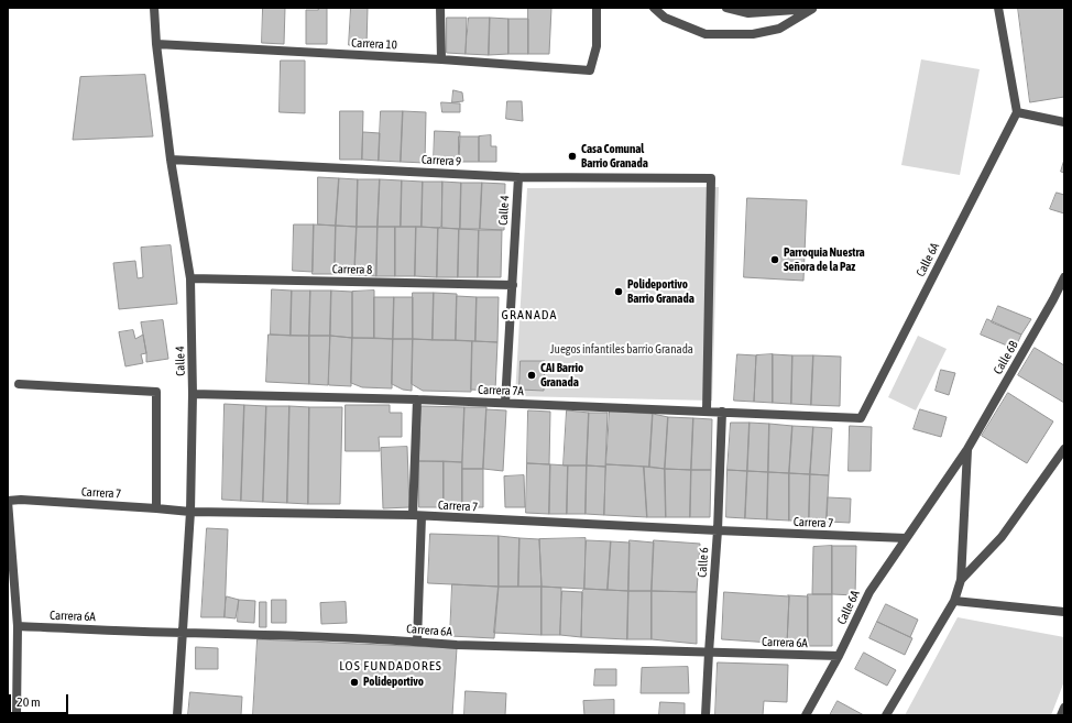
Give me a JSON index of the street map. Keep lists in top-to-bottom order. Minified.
{"streets":{"street":["Carrera 10","Carrera 9","Calle 4","Calle 6A","Carrera 8","Calle 6B","Carrera 7A","Carrera 7","Calle 6","Carrera 6A"]},"crossings":[["Carrera 10","Calle 4"],["Carrera 9","Calle 4"],["Carrera 9","Carrera 7A"],["Calle 4","Carrera 8"],["Calle 4","Carrera 7A"],["Calle 4","Carrera 7"],["Calle 4","Carrera 6A"],["Calle 6A","Calle 6B"],["Calle 6A","Carrera 7A"],["Calle 6A","Carrera 7"],["Calle 6A","Carrera 6A"],["Carrera 7A","Calle 6"],["Carrera 7","Calle 6"],["Calle 6","Carrera 6A"]],"districts":["GRANADA","LOS FUNDADORES"],"parks":["Juegos infantiles barrio Granada"],"places":["Casa Comunal Barrio Granada","Parroquia Nuestra Señora de la Paz","Polideportivo Barrio Granada","CAI Barrio Granada","Polideportivo"],"scale_bar":"20 m"}
